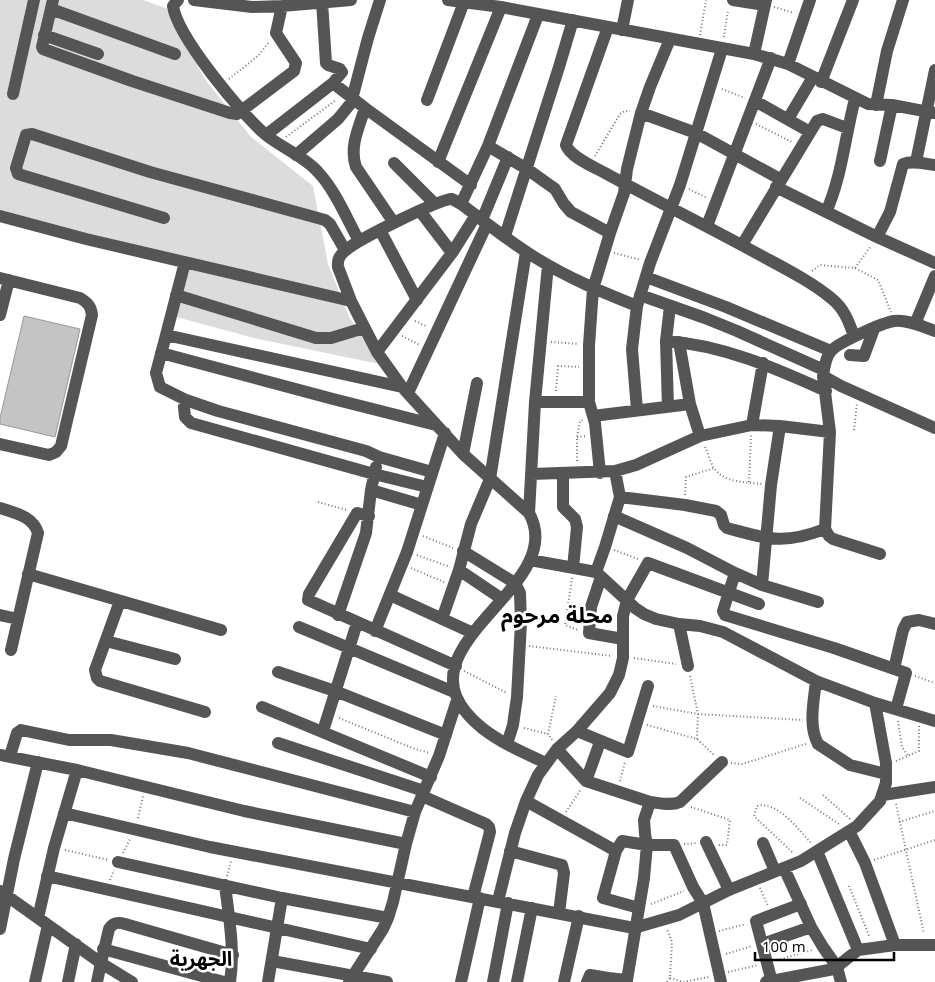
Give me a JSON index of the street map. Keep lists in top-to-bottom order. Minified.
{"districts":["محلة مرحوم","الجهرية"],"scale_bar":"100 m"}
